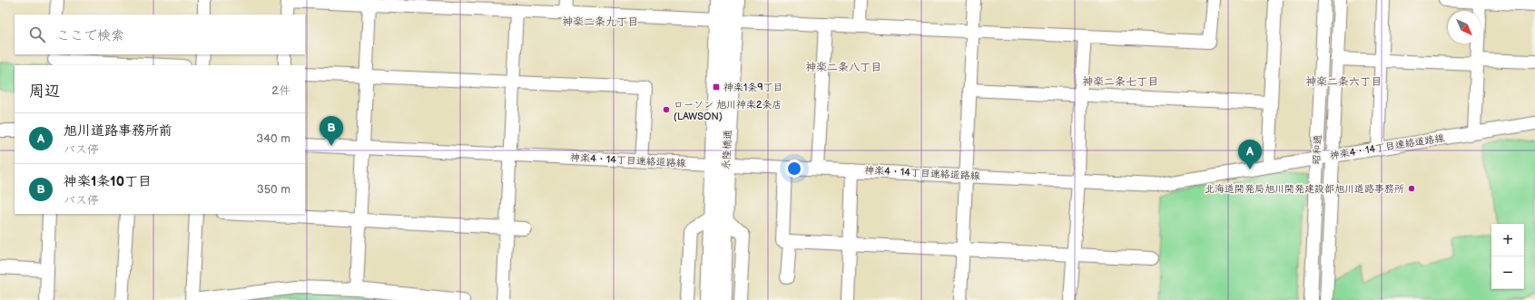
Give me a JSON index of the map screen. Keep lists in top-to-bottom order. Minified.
{"streets":{"main road":["永隆橋通"],"street":["神楽4・14丁目連絡道路線","昭和通"]},"crossings":[["神楽4・14丁目連絡道路線","永隆橋通"],["神楽4・14丁目連絡道路線","昭和通"]],"districts":["神楽二条九丁目","神楽二条八丁目","神楽二条七丁目","神楽二条六丁目"],"places":{"transit":["神楽1条9丁目"],"other":["ローソン 旭川神楽2条店 (LAWSON)","北海道開発局旭川開発建設部旭川道路事務所"]},"north":"bottom right","page":{"search":"ここで検索","heading":["周辺","2件"],"list":[{"mark":"A","name":"旭川道路事務所前","note":"バス停","value":"340 m"},{"mark":"B","name":"神楽1条10丁目","note":"バス停","value":"350 m"}],"pins":["B","A"],"map_buttons":["+","−"]}}
